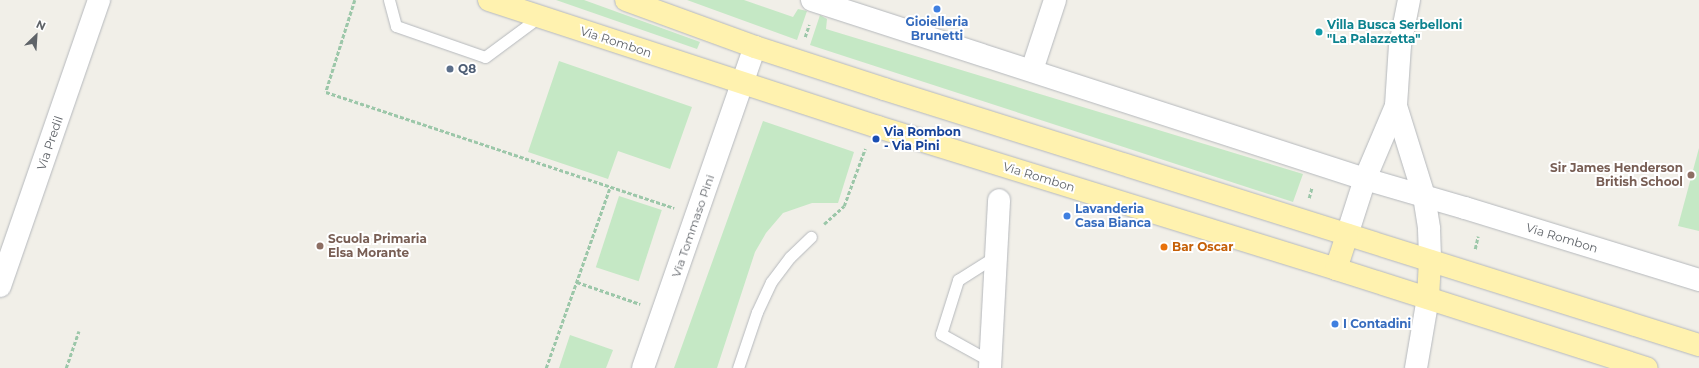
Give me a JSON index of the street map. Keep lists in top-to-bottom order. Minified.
{"streets":{"main road":["Via Rombon"],"street":["Via Predil","Via Tommaso Pini"]},"crossings":[["Via Rombon","Via Tommaso Pini"]],"places":["Gioielleria Brunetti","Villa Busca Serbelloni \"La Palazzetta\"","Q8","Via Rombon - Via Pini","Sir James Henderson British School","Lavanderia Casa Bianca","Scuola Primaria Elsa Morante","Bar Oscar","I Contadini"],"north":"top right"}
